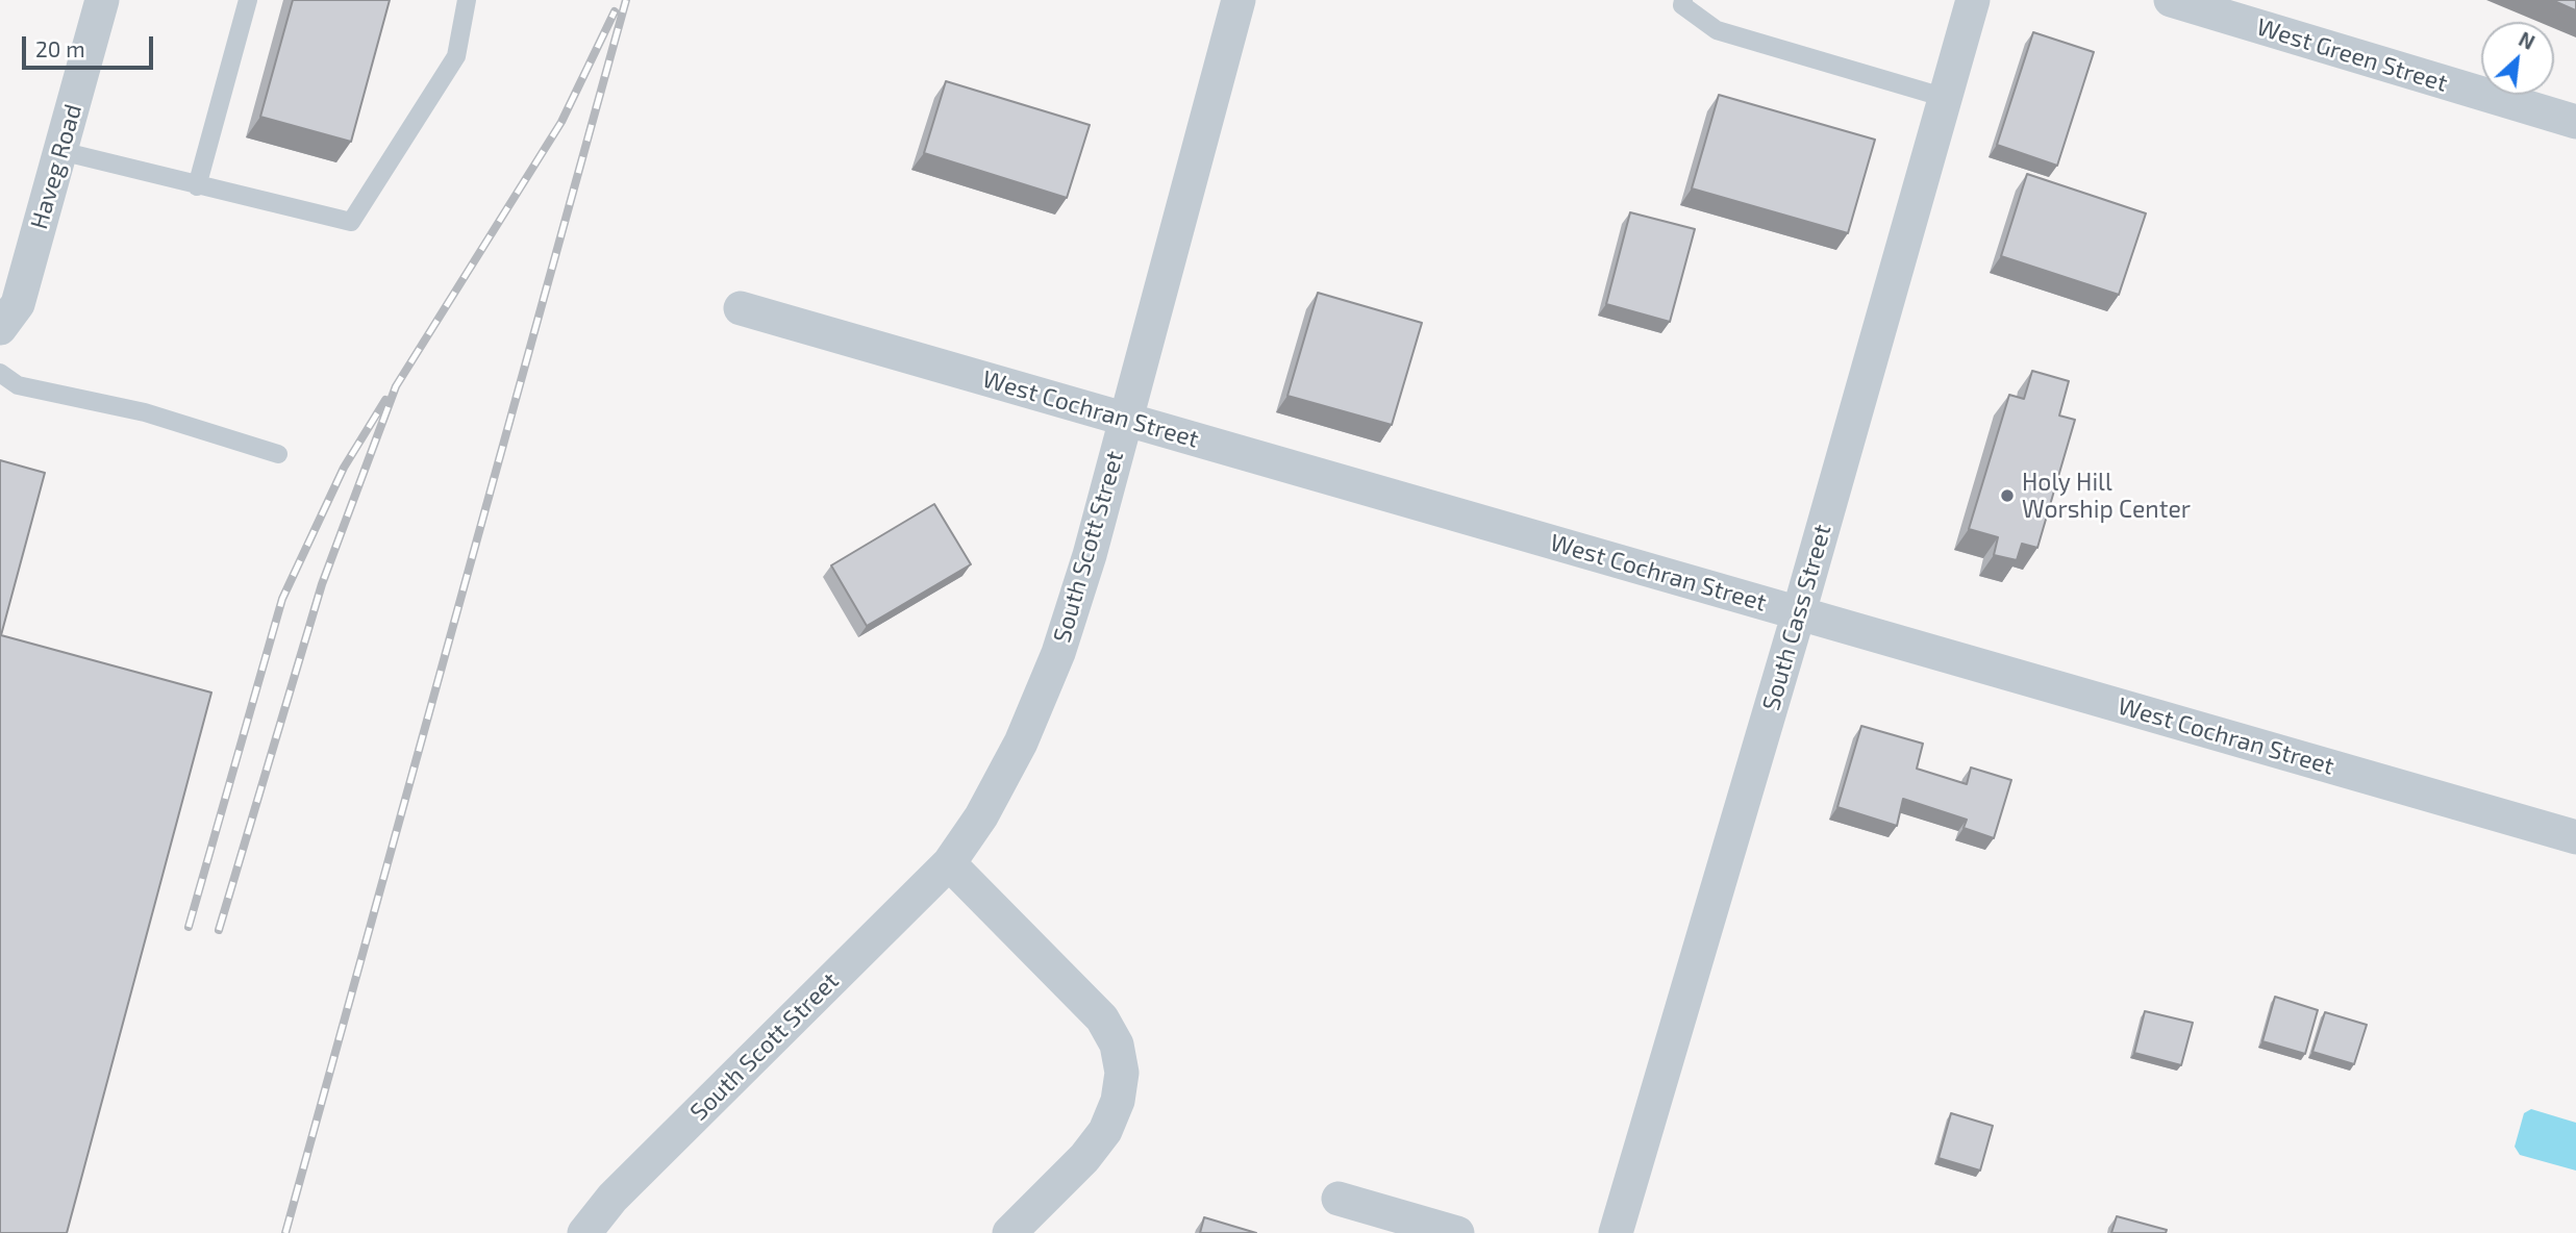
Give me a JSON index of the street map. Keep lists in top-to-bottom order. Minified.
{"streets":{"street":["West Green Street","Haveg Road","West Cochran Street","South Scott Street","South Cass Street"]},"crossings":[["West Cochran Street","South Scott Street"],["West Cochran Street","South Cass Street"]],"places":["Holy Hill Worship Center"],"scale_bar":"20 m","north":"top right"}
